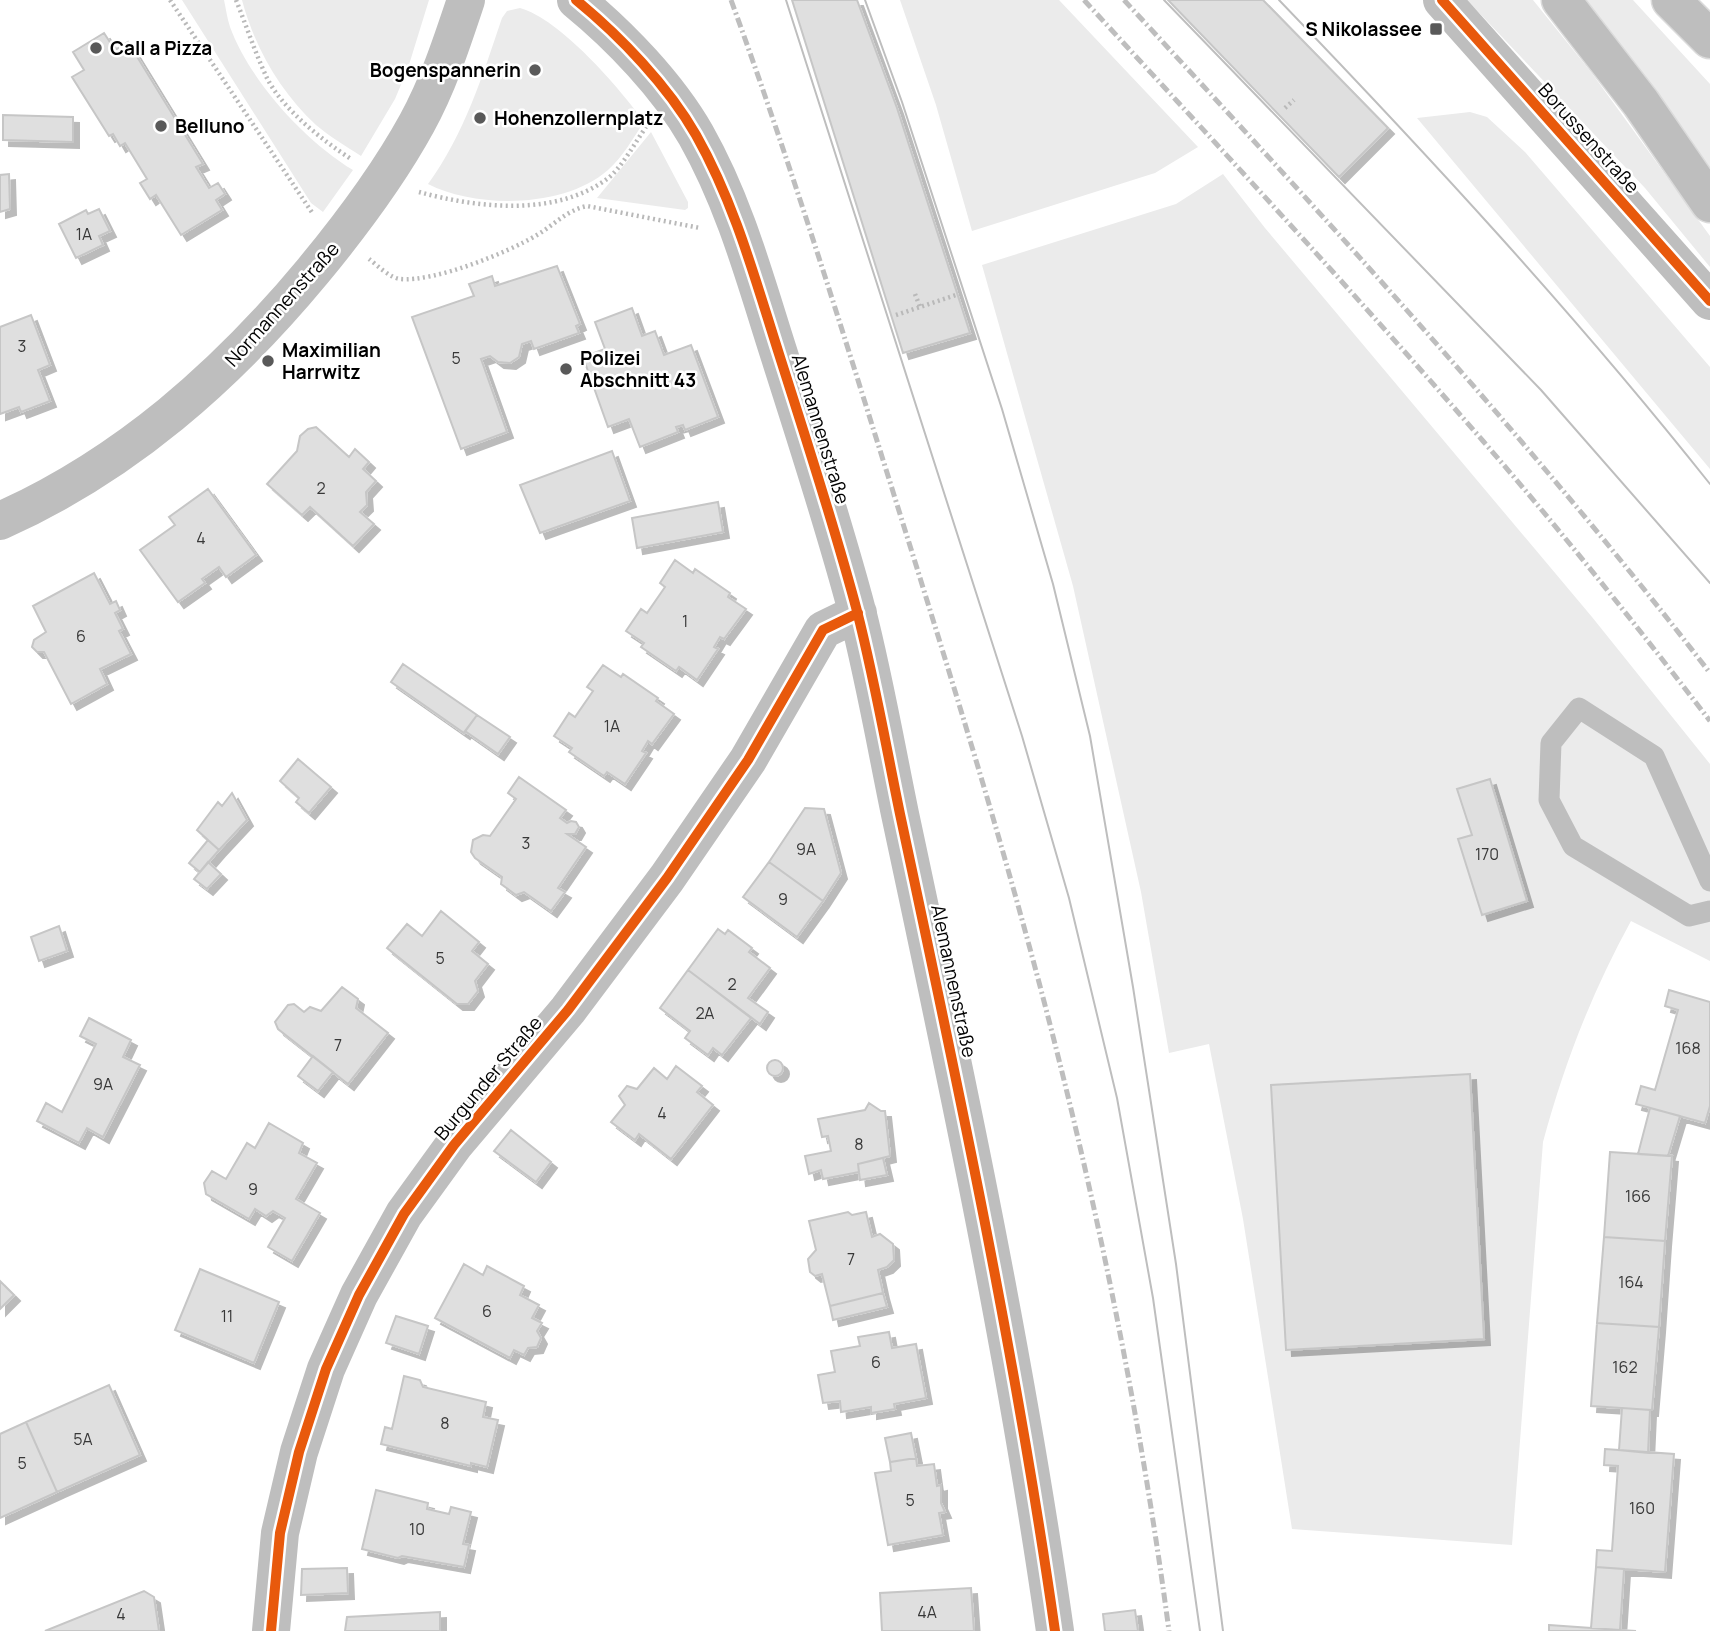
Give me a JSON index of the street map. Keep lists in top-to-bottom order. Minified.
{"streets":{"main road":["Borussenstraße","Normannenstraße","Alemannenstraße","Burgunder Straße"]},"crossings":[["Alemannenstraße","Burgunder Straße"]],"places":{"transit":["S Nikolassee"],"other":["Call a Pizza","Bogenspannerin","Hohenzollernplatz","Belluno","Maximilian Harrwitz","Polizei Abschnitt 43"]},"house_numbers":["1A","3","5","2","4","1","6","1A","3","9A","170","9","5","2","2A","7","168","9A","4","8","9","166","7","164","6","11","6","162","8","5A","5","5","160","10","4A","4"]}
